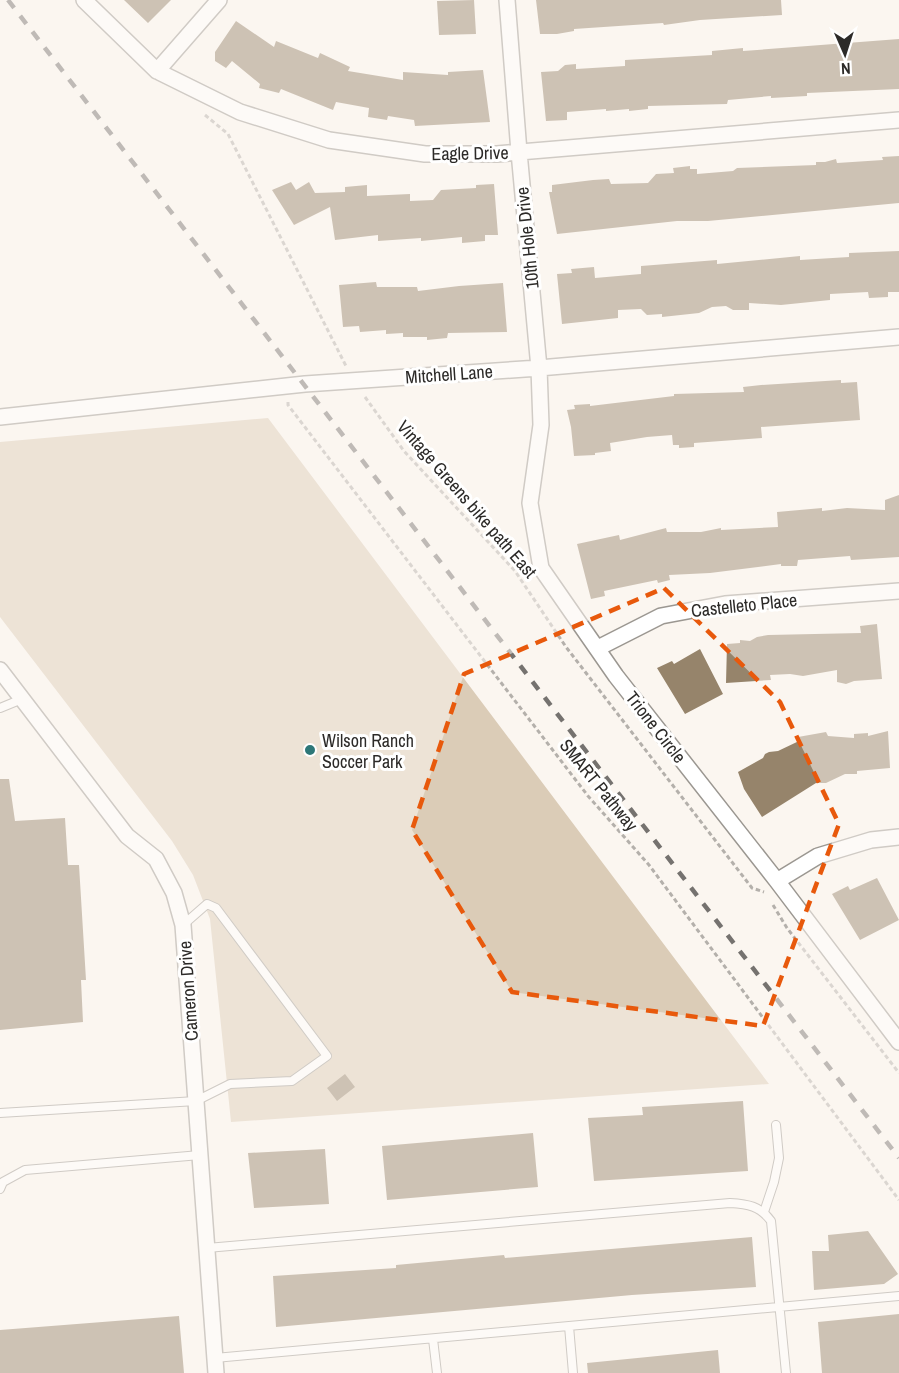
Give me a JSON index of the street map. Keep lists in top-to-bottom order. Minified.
{"streets":{"street":["Eagle Drive","10th Hole Drive","Mitchell Lane","Castelleto Place","Trione Circle","Cameron Drive"],"path":["Vintage Greens bike path East","SMART Pathway"]},"crossings":[["Eagle Drive","10th Hole Drive"],["10th Hole Drive","Mitchell Lane"],["10th Hole Drive","Trione Circle"],["Mitchell Lane","Trione Circle"],["Mitchell Lane","SMART Pathway"],["Castelleto Place","Trione Circle"]],"places":["Wilson Ranch Soccer Park"],"north":"bottom"}
